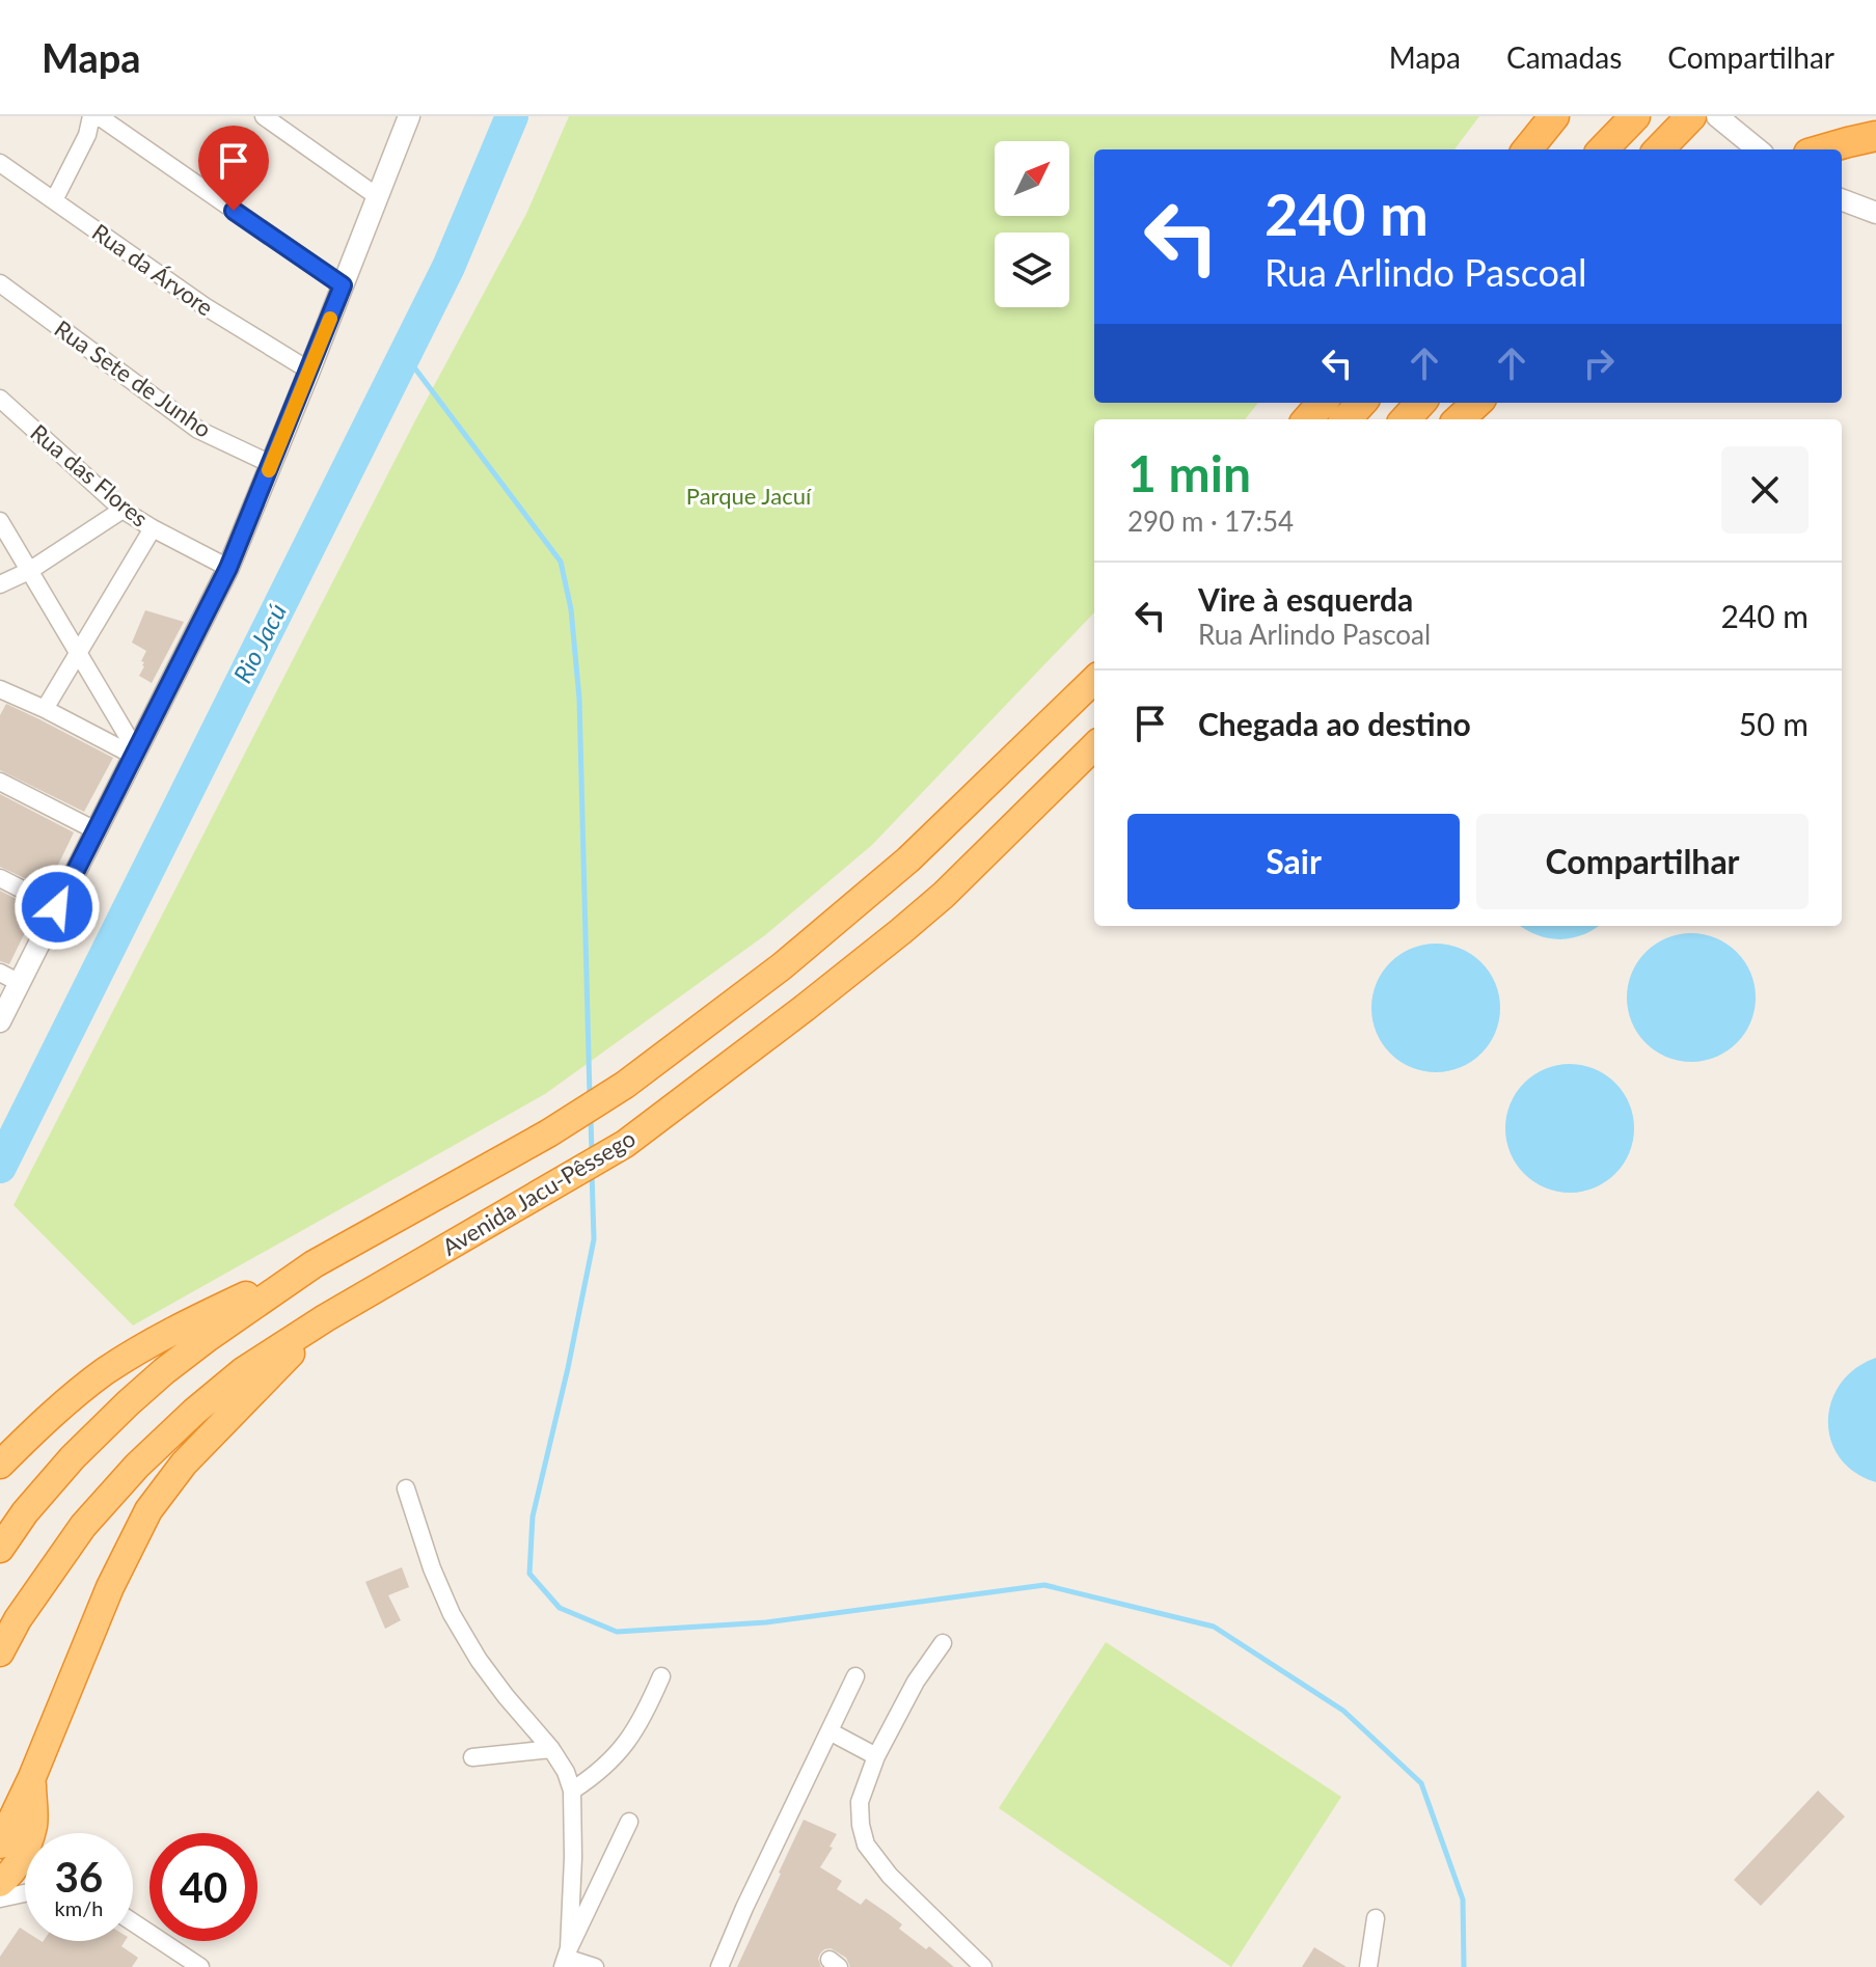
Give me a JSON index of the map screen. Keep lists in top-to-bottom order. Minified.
{"streets":{"highway":["Avenida Jacu-Pêssego"],"street":["Rua da Árvore","Rua Sete de Junho","Rua das Flores"]},"water":["Rio Jacú"],"parks":["Parque Jacuí"],"north":"top right","page":{"header":"Mapa","nav":["Mapa","Camadas","Compartilhar"],"turn":["240 m","Rua Arlindo Pascoal"],"heading":["1 min","290 m · 17:54"],"list":[{"name":"Vire à esquerda","note":"Rua Arlindo Pascoal","value":"240 m"},{"name":"Chegada ao destino","value":"50 m"}],"buttons":["Sair","Compartilhar"],"speed":"36 km/h","limit":"40"}}
